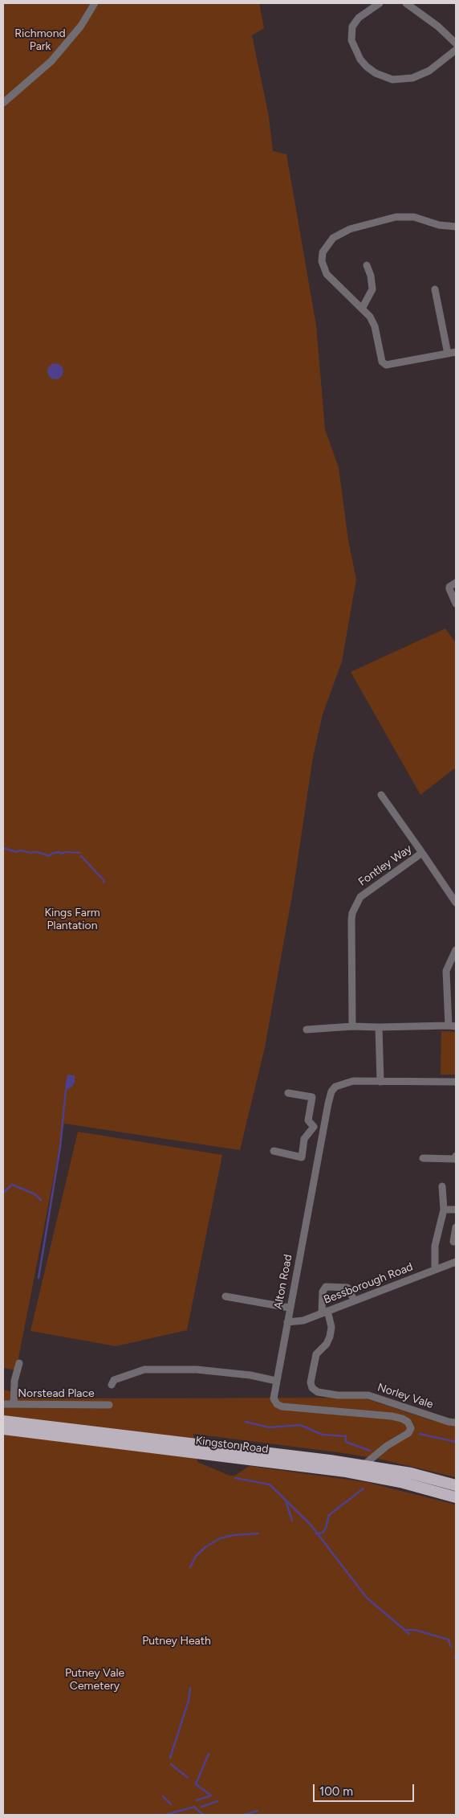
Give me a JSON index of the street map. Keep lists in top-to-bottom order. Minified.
{"streets":{"highway":["Kingston Road"],"street":["Fontley Way","Alton Road","Bessborough Road","Norstead Place","Norley Vale"]},"crossings":[["Alton Road","Bessborough Road"],["Alton Road","Kingston Road"],["Bessborough Road","Norley Vale"]],"parks":["Richmond Park","Kings Farm Plantation","Putney Heath","Putney Vale Cemetery"],"scale_bar":"100 m"}
